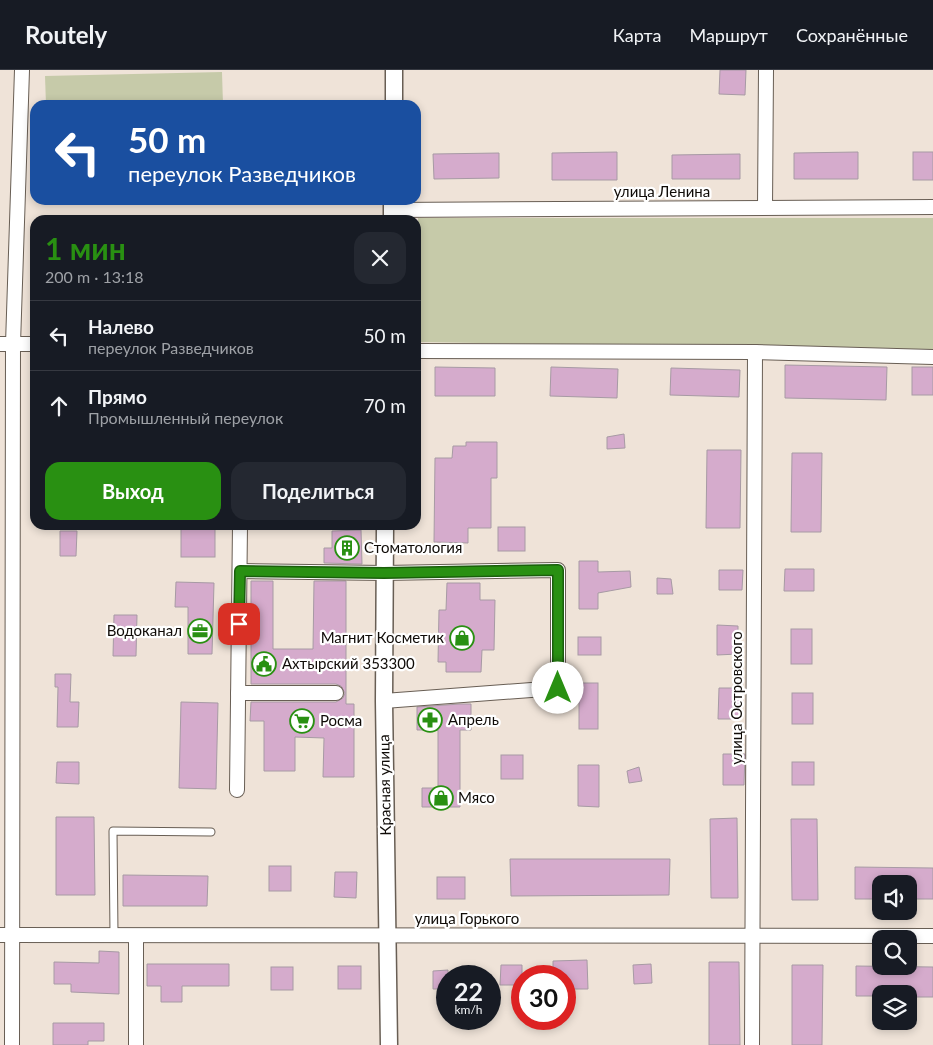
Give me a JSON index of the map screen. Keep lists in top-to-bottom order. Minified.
{"streets":{"street":["улица Ленина","улица Островского","Красная улица","улица Горького"]},"crossings":[["улица Островского","улица Горького"],["Красная улица","улица Горького"]],"places":{"building":["Стоматология"],"office":["Водоканал"],"shop":["Магнит Косметик","Мясо"],"public building":["Ахтырский 353300"],"pharmacy":["Апрель"],"supermarket":["Росма"]},"page":{"header":"Routely","nav":["Карта","Маршрут","Сохранённые"],"turn":["50 m","переулок Разведчиков"],"heading":["1 мин","200 m · 13:18"],"list":[{"name":"Налево","note":"переулок Разведчиков","value":"50 m"},{"name":"Прямо","note":"Промышленный переулок","value":"70 m"}],"buttons":["Выход","Поделиться"],"speed":"22 km/h","limit":"30"}}
